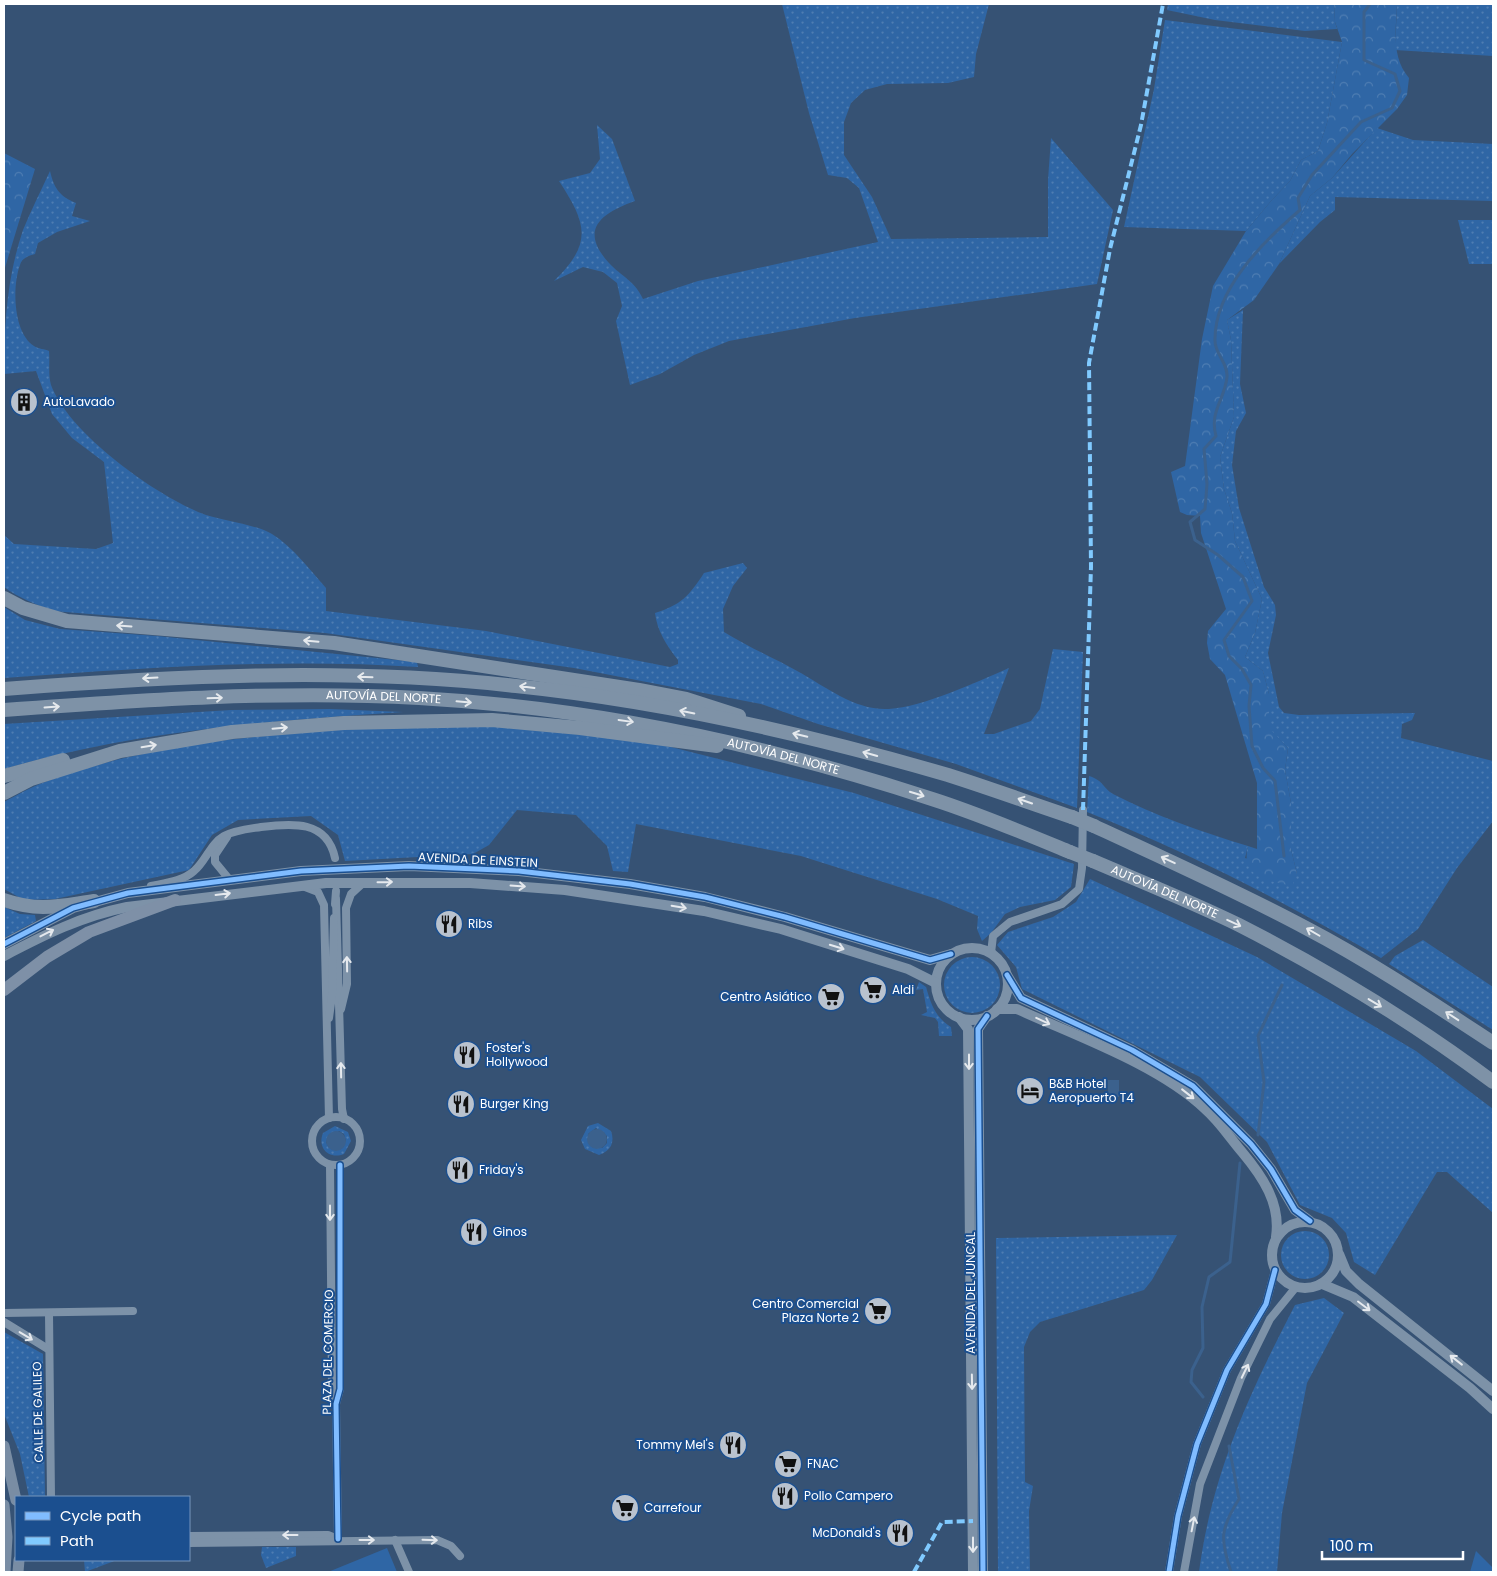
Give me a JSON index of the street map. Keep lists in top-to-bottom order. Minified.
{"streets":{"highway":["AUTOVÍA DEL NORTE"],"street":["AVENIDA DE EINSTEIN","AVENIDA DEL JUNCAL","PLAZA DEL COMERCIO","CALLE DE GALILEO"]},"crossings":[["AVENIDA DE EINSTEIN","AVENIDA DEL JUNCAL"]],"places":{"building":["AutoLavado"],"restaurant":["Ribs","Foster's Hollywood","Burger King","Friday's","Ginos","Tommy Mel's","Pollo Campero","McDonald's"],"supermarket":["Aldi","Centro Asiático","Centro Comercial Plaza Norte 2","FNAC","Carrefour"],"hotel":["B&B Hotel Aeropuerto T4"]},"legend":["Cycle path","Path"],"scale_bar":"100 m"}
